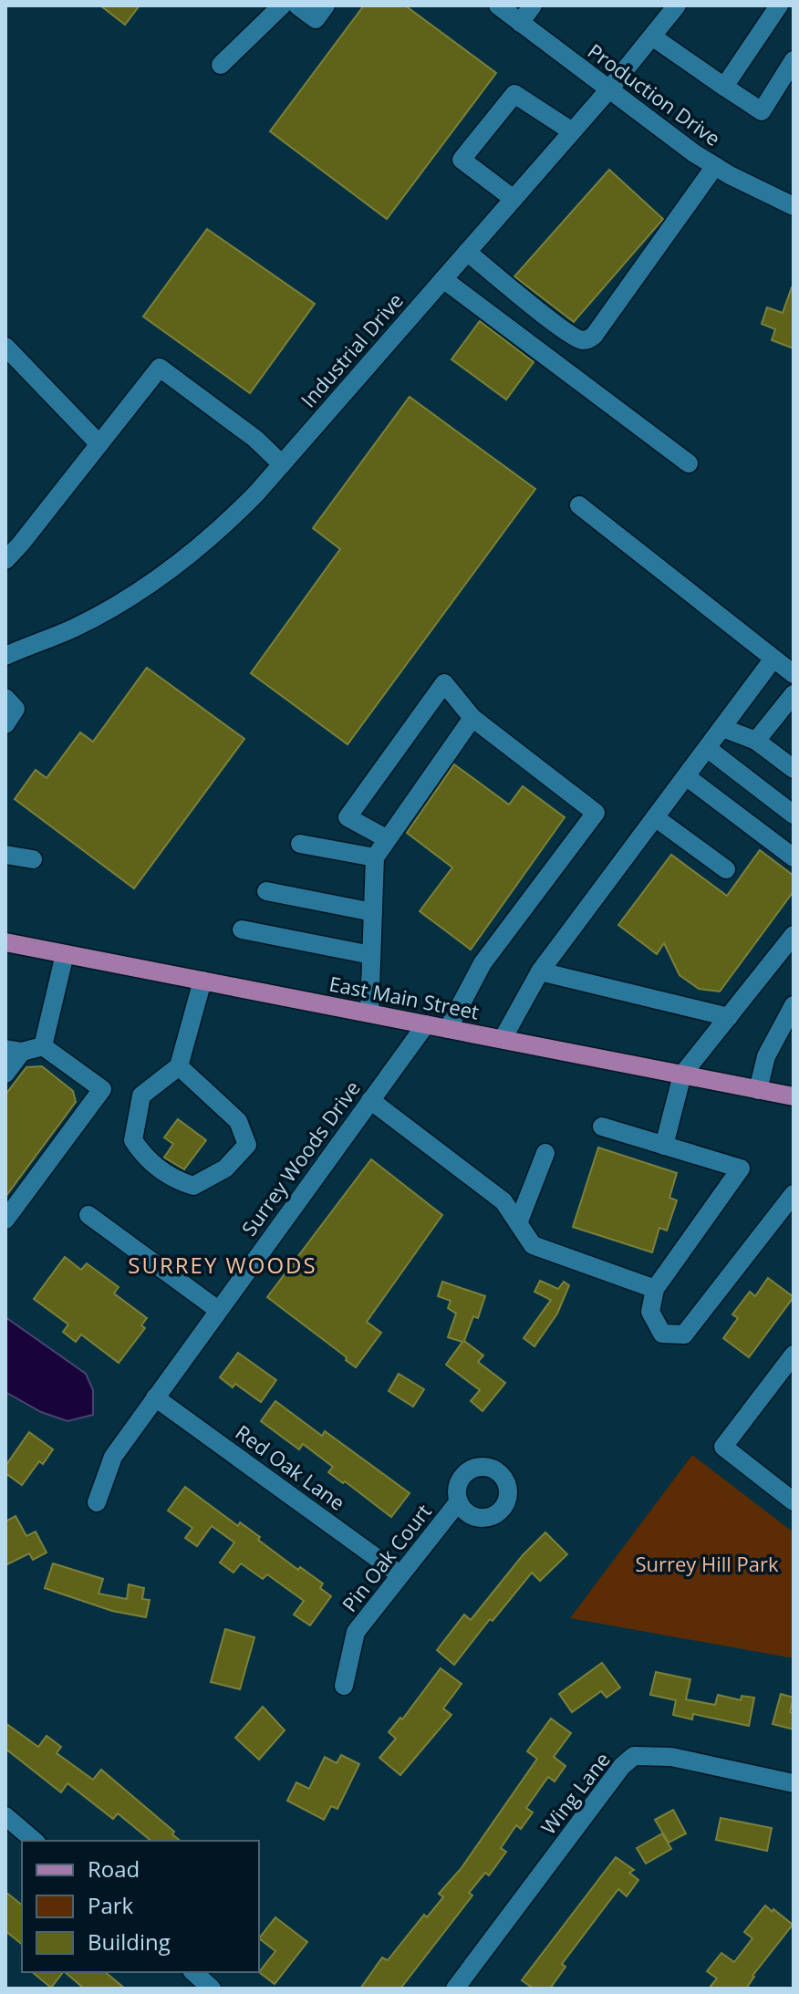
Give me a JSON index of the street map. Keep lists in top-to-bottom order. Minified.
{"streets":{"main road":["East Main Street"],"street":["Production Drive","Industrial Drive","Surrey Woods Drive","Red Oak Lane","Pin Oak Court","Wing Lane"]},"crossings":[["Production Drive","Industrial Drive"],["East Main Street","Surrey Woods Drive"],["Surrey Woods Drive","Red Oak Lane"],["Red Oak Lane","Pin Oak Court"]],"districts":["SURREY WOODS"],"parks":["Surrey Hill Park"],"legend":["Road","Park","Building"]}
